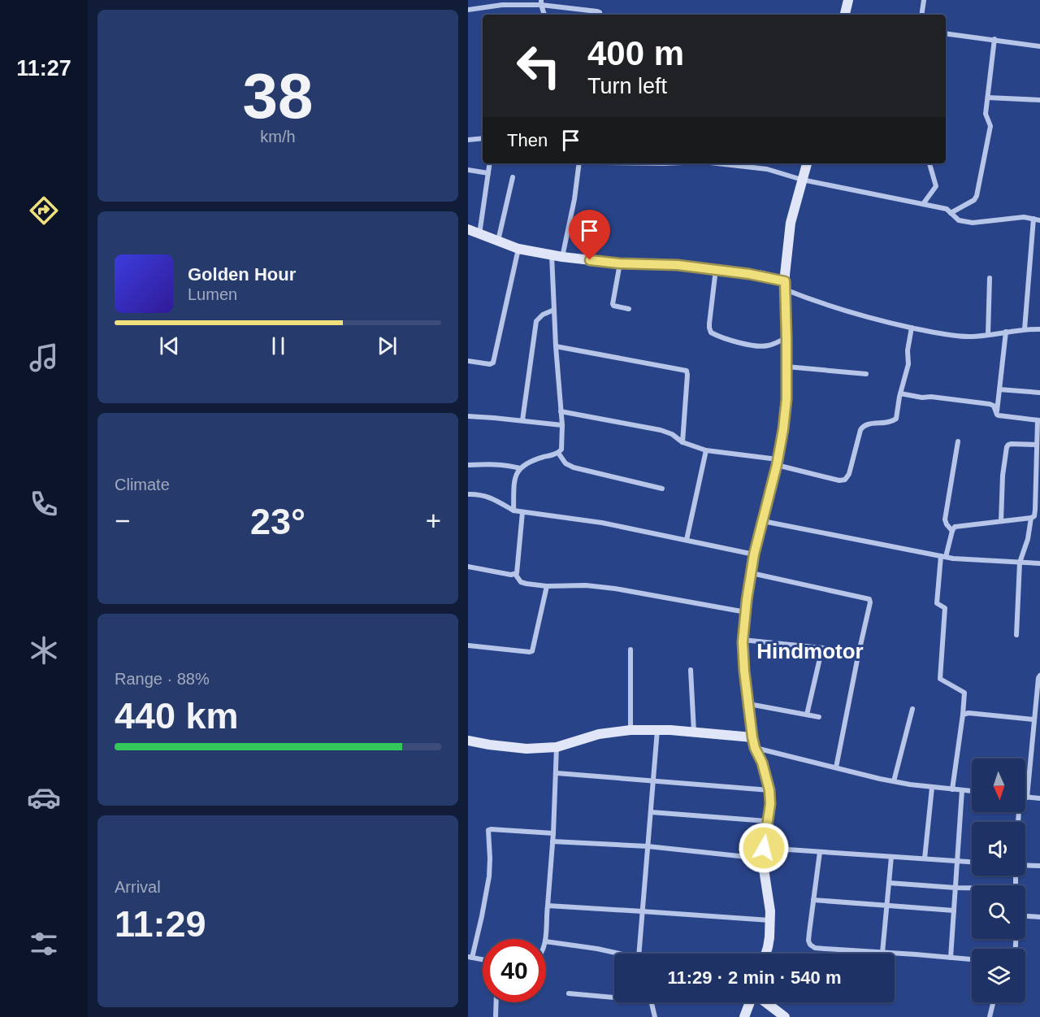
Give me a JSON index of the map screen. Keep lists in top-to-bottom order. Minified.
{"districts":["Hindmotor"],"north":"bottom","page":{"tabs":"11:27","tile":[["38","km/h"],"Climate",["Range · 88%","440 km"],["Arrival","11:29"]],"turn":["400 m","Turn left"],"then":"Then","song":["Golden Hour","Lumen"],"heat":["−","23°","+"],"limit":"40","trip":"11:29 · 2 min · 540 m"}}
